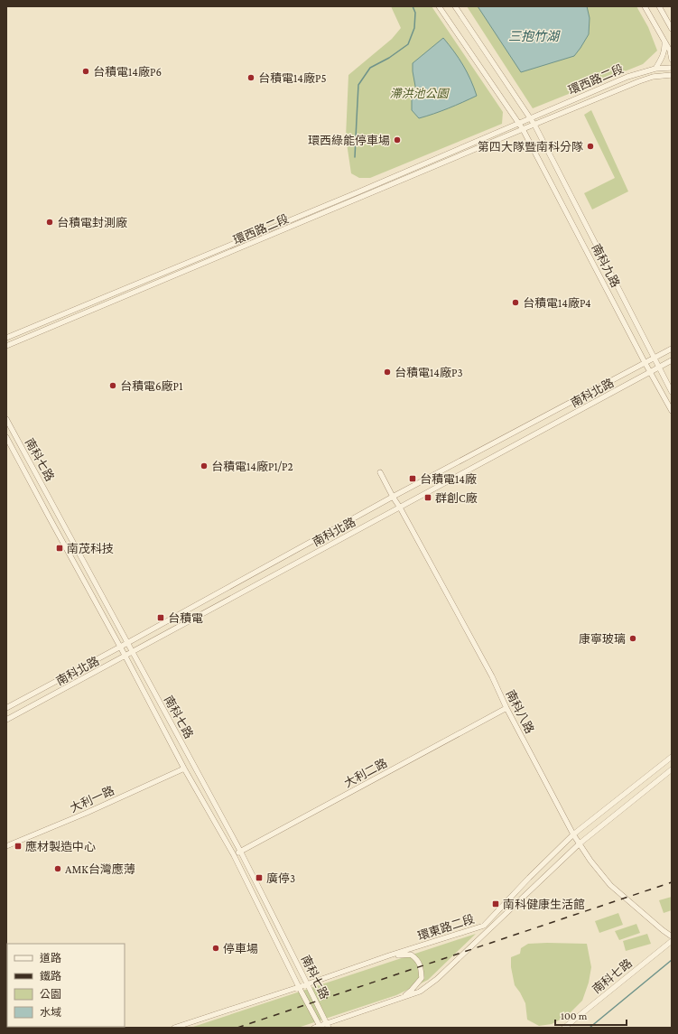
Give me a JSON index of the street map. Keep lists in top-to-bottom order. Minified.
{"streets":{"street":["環西路二段","南科九路","南科北路","南科七路","南科八路","大利二路","大利一路","環東路二段"]},"crossings":[["環西路二段","南科九路"],["南科九路","南科北路"],["南科北路","南科七路"],["南科北路","南科八路"],["南科七路","大利二路"],["南科七路","大利一路"],["南科七路","環東路二段"],["南科八路","大利二路"],["南科八路","環東路二段"]],"water":["三抱竹湖"],"parks":["滯洪池公園"],"places":{"other":["台積電14廠P6","台積電14廠P5","環西綠能停車場","第四大隊暨南科分隊","台積電封測廠","台積電14廠P4","台積電14廠P3","台積電6廠P1","台積電14廠P1/P2","康寧玻璃","AMK台灣應薄","停車場"],"transit":["台積電14廠","群創C廠","南茂科技","台積電","應材製造中心","廣停3","南科健康生活館"]},"legend":["道路","鐵路","公園","水域"],"scale_bar":"100 m"}
